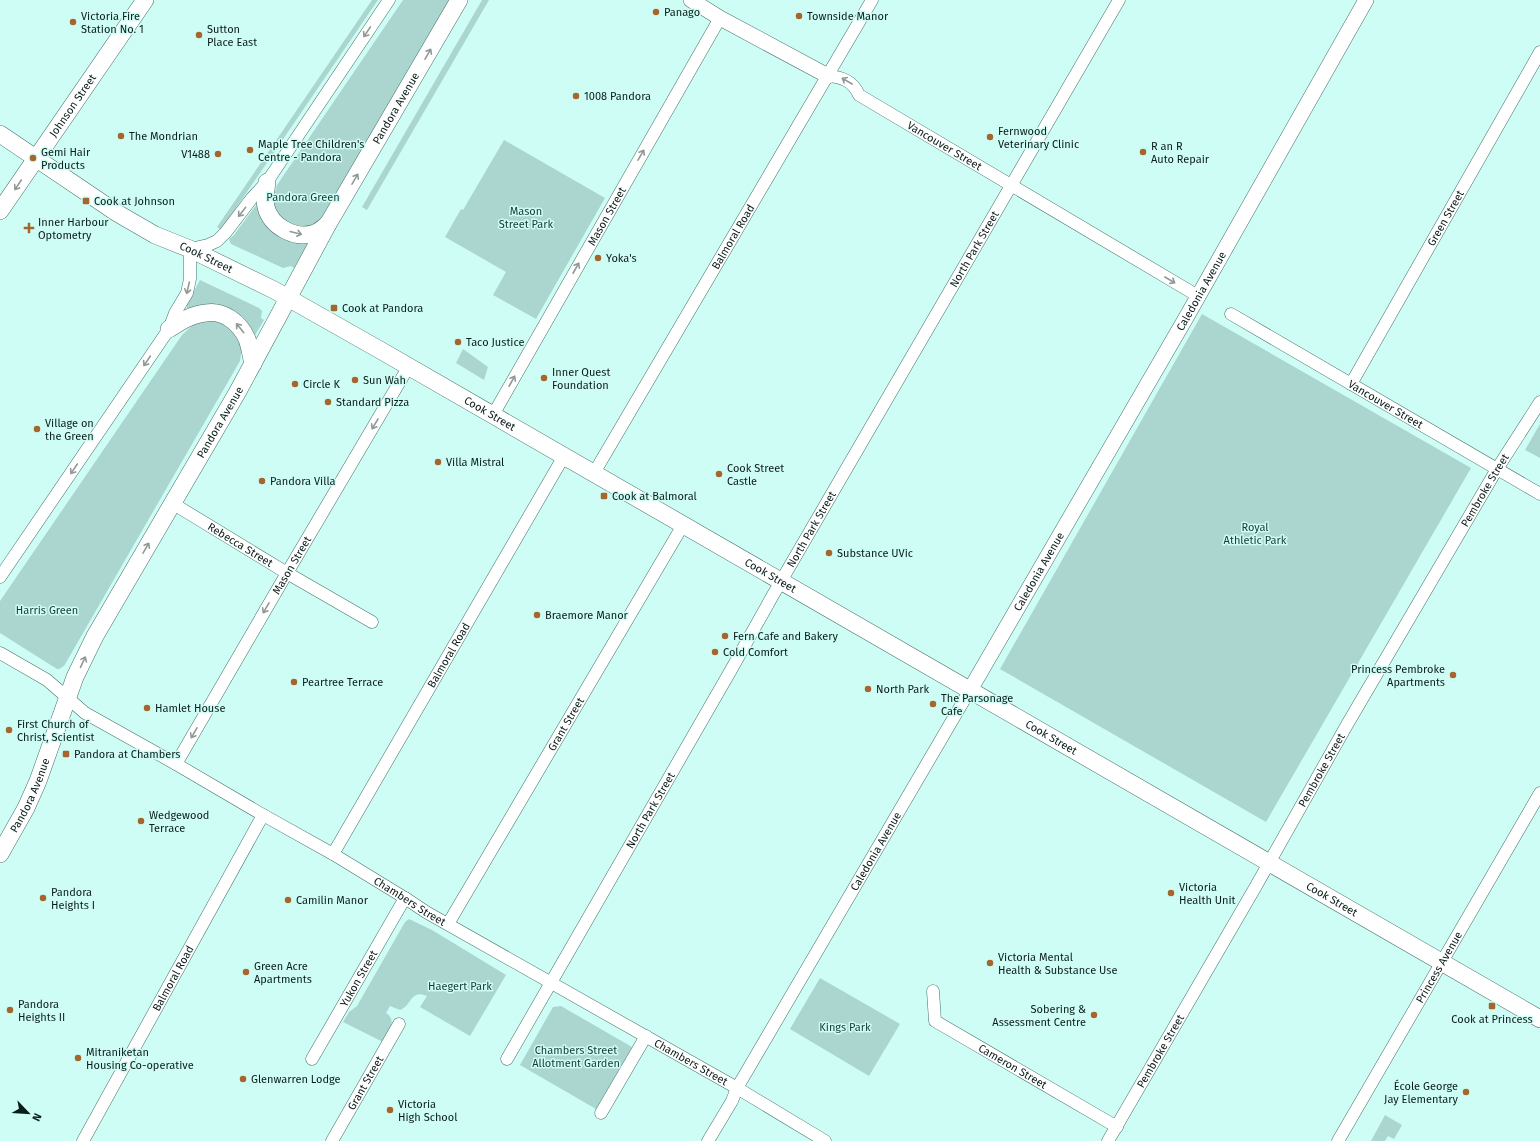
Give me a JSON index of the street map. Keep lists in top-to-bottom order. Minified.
{"streets":{"main road":["Johnson Street","Pandora Avenue","Cook Street"],"street":["Vancouver Street","Mason Street","Green Street","Balmoral Road","North Park Street","Caledonia Avenue","Pembroke Street","Rebecca Street","Grant Street","Chambers Street","Princess Avenue","Yukon Street","Cameron Street"]},"crossings":[["Johnson Street","Cook Street"],["Pandora Avenue","Cook Street"],["Pandora Avenue","Rebecca Street"],["Pandora Avenue","Chambers Street"],["Vancouver Street","Mason Street"],["Vancouver Street","Green Street"],["Vancouver Street","Balmoral Road"],["Vancouver Street","North Park Street"],["Vancouver Street","Caledonia Avenue"],["Vancouver Street","Pembroke Street"],["Mason Street","Cook Street"],["Mason Street","Rebecca Street"],["Mason Street","Chambers Street"],["Balmoral Road","Cook Street"],["Balmoral Road","Chambers Street"],["North Park Street","Cook Street"],["North Park Street","Chambers Street"],["Cook Street","Caledonia Avenue"],["Cook Street","Pembroke Street"],["Cook Street","Grant Street"],["Cook Street","Princess Avenue"],["Caledonia Avenue","Chambers Street"],["Pembroke Street","Cameron Street"],["Grant Street","Chambers Street"],["Chambers Street","Yukon Street"]],"one_way":["Pandora Avenue"],"parks":["Pandora Green","Mason Street Park","Royal Athletic Park","Harris Green","Haegert Park","Kings Park","Chambers Street Allotment Garden"],"places":{"other":["Panago","Townside Manor","Victoria Fire Station No. 1","Sutton Place East","1008 Pandora","The Mondrian","Fernwood Veterinary Clinic","Maple Tree Children's Centre - Pandora","R an R Auto Repair","V1488","Gemi Hair Products","Yoka's","Taco Justice","Inner Quest Foundation","Sun Wah","Circle K","Standard Pizza","Village on the Green","Villa Mistral","Cook Street Castle","Pandora Villa","Substance UVic","Braemore Manor","Fern Cafe and Bakery","Cold Comfort","Princess Pembroke Apartments","Peartree Terrace","North Park","The Parsonage Cafe","Hamlet House","First Church of Christ, Scientist","Wedgewood Terrace","Victoria Health Unit","Pandora Heights I","Camilin Manor","Victoria Mental Health & Substance Use","Green Acre Apartments","Pandora Heights II","Sobering & Assessment Centre","Mitraniketan Housing Co-operative","Glenwarren Lodge","École George Jay Elementary","Victoria High School"],"transit":["Cook at Johnson","Cook at Pandora","Cook at Balmoral","Pandora at Chambers","Cook at Princess"],"health":["Inner Harbour Optometry"]},"north":"bottom right"}
